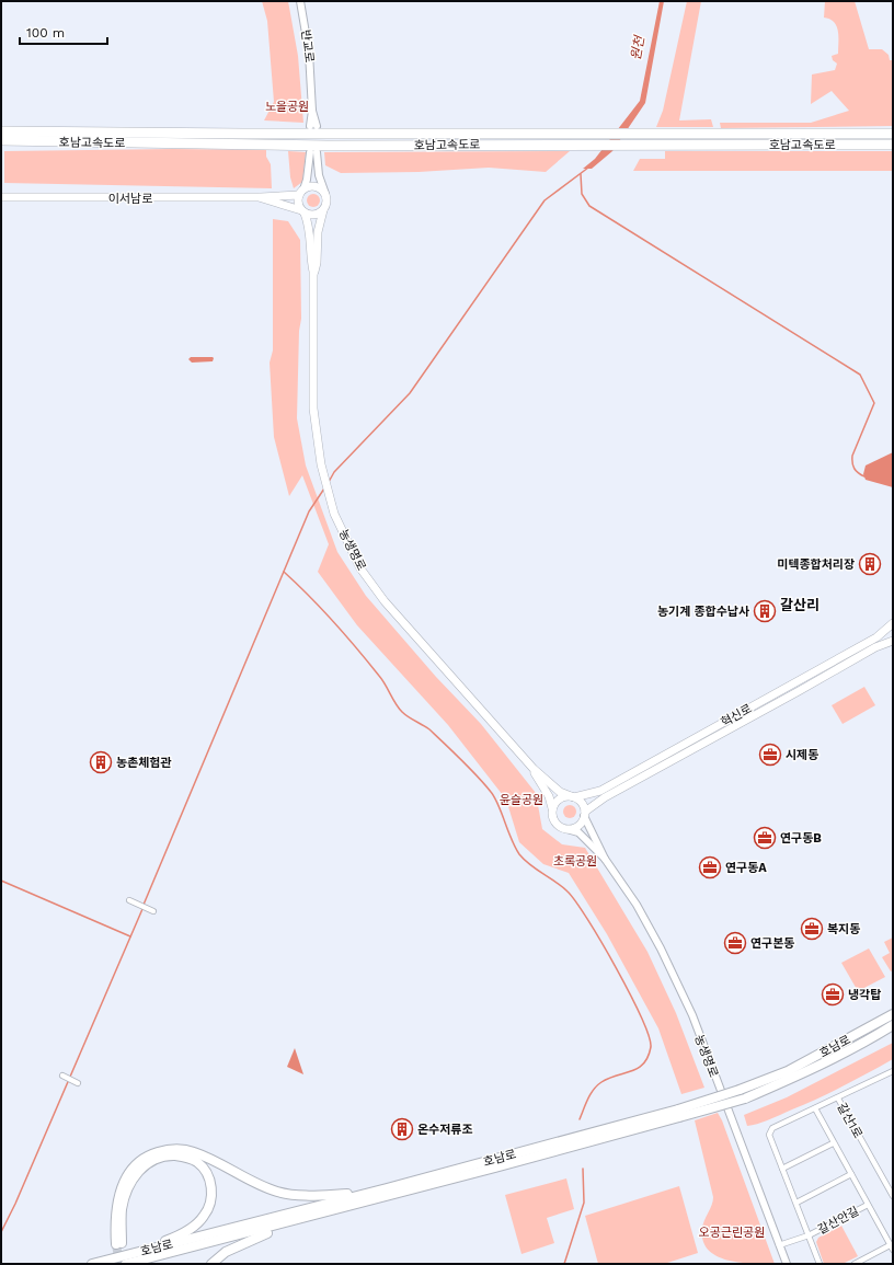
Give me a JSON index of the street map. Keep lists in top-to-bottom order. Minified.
{"streets":{"highway":["호남고속도로","호남로"],"main road":["이서남로","농생명로","혁신로"],"street":["반교로","갈산1로","갈산안길"]},"crossings":[["이서남로","농생명로"],["농생명로","혁신로"],["농생명로","갈산안길"]],"districts":["갈산리"],"water":["원천"],"parks":["노을공원","윤슬공원","초록공원","오공근린공원"],"places":{"building":["미텍종합처리장","농기계 종합수납사","농촌체험관","온수저류조"],"office":["시제동","연구동B","연구동A","복지동","연구본동","냉각탑"]},"scale_bar":"100 m"}
